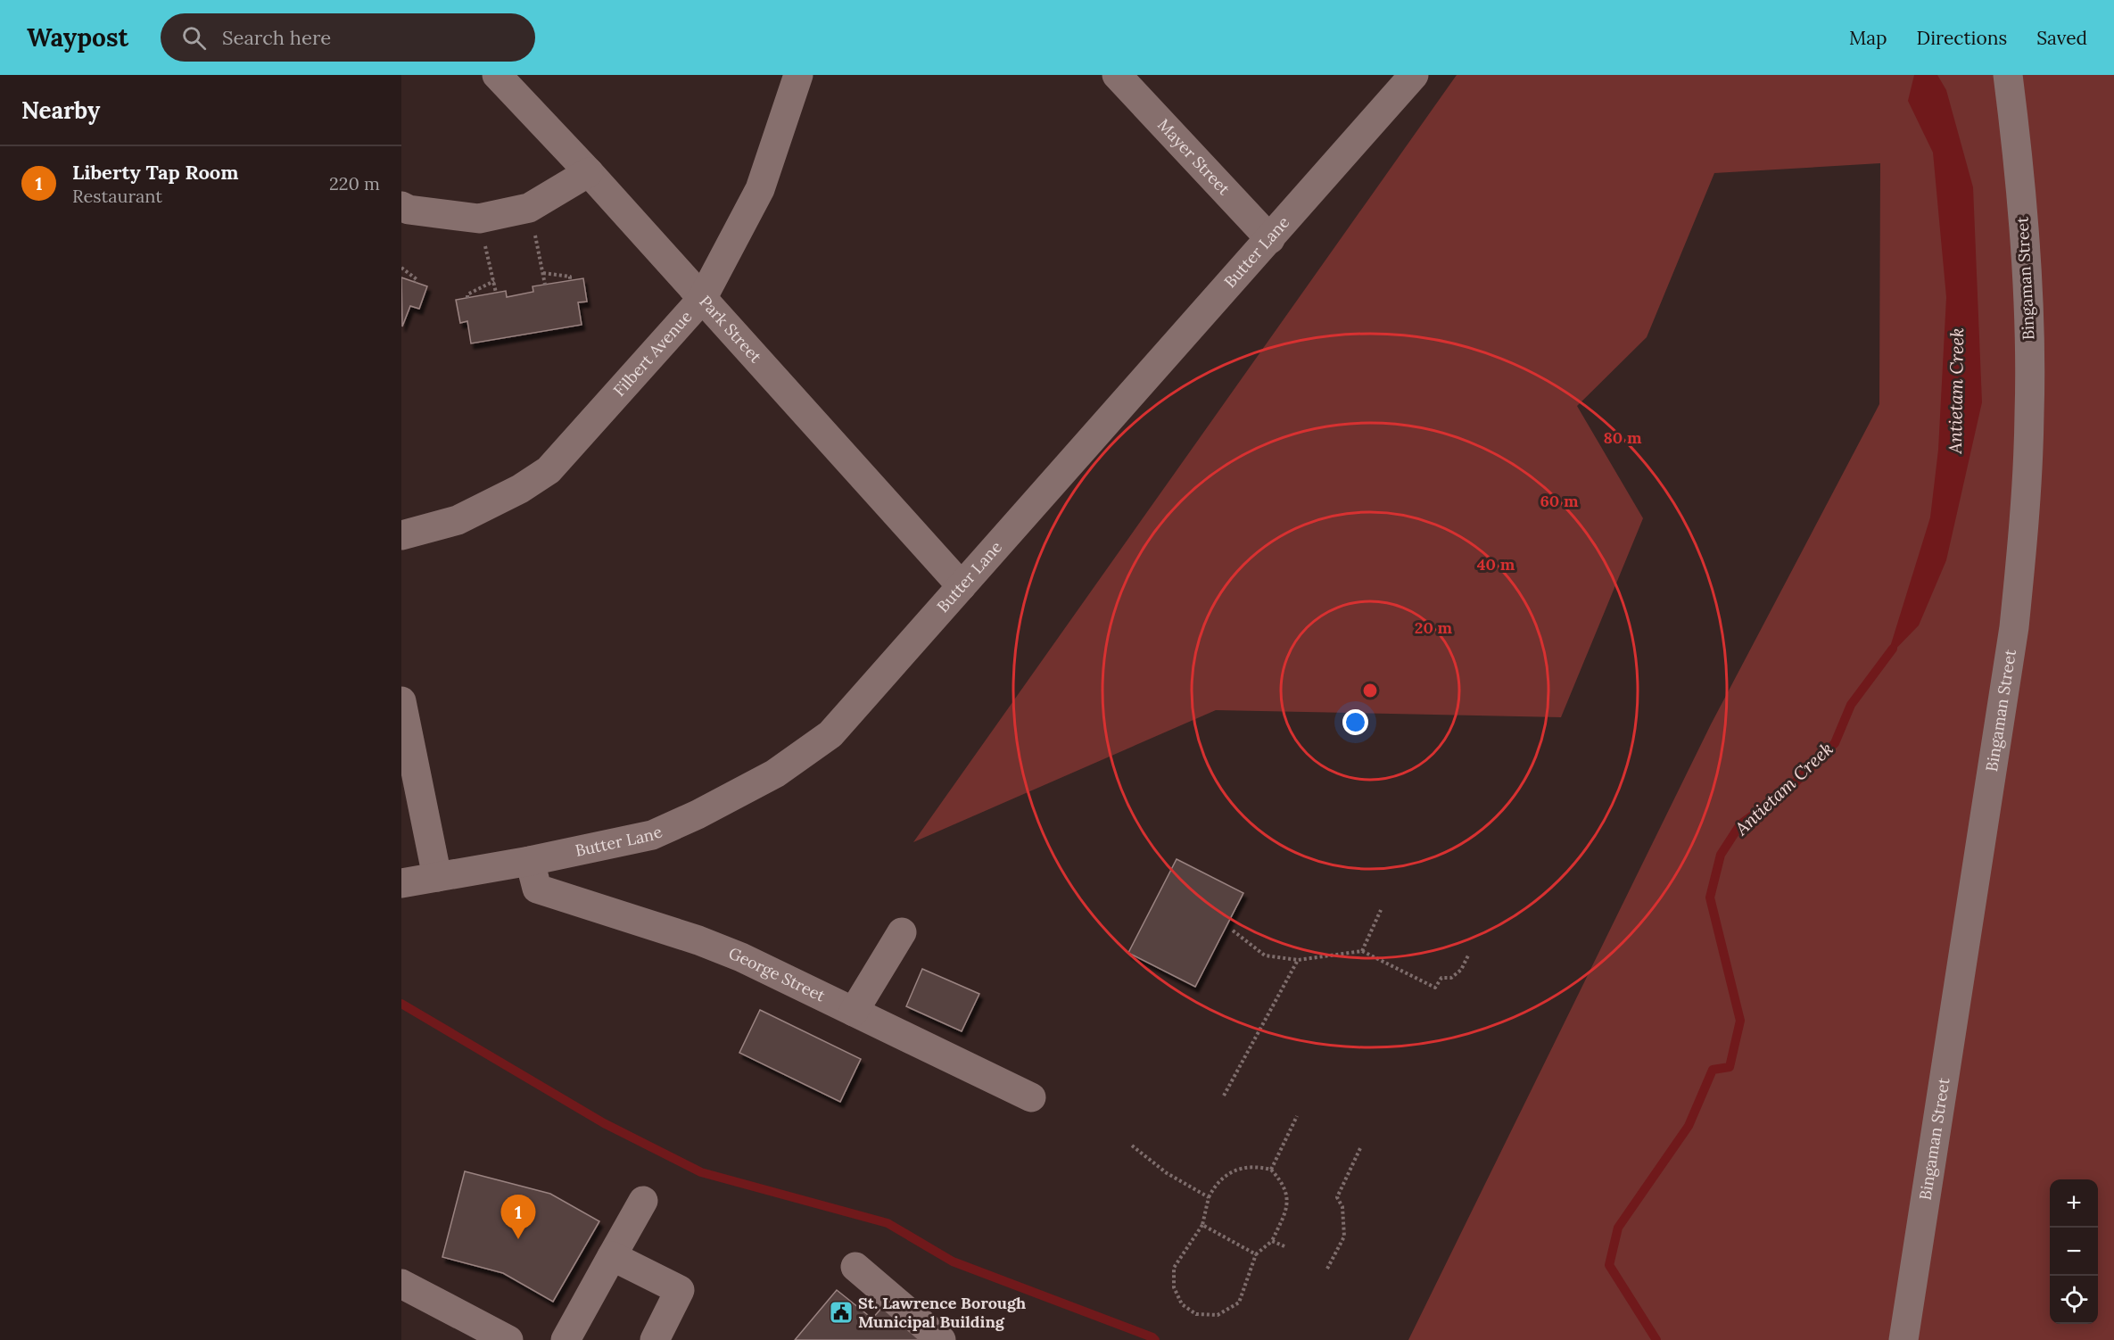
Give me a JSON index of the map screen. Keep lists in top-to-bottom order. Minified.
{"streets":{"street":["Mayer Street","Butter Lane","Bingaman Street","Park Street","Filbert Avenue","George Street"]},"crossings":[["Mayer Street","Butter Lane"],["Butter Lane","Park Street"],["Butter Lane","George Street"],["Park Street","Filbert Avenue"]],"water":["Antietam Creek"],"places":{"public building":["St. Lawrence Borough Municipal Building"]},"page":{"header":"Waypost","search":"Search here","nav":["Map","Directions","Saved"],"heading":"Nearby","list":[{"mark":"1","name":"Liberty Tap Room","note":"Restaurant","value":"220 m"}],"map_buttons":["+","−"],"pins":"1"},"rings":["80 m","60 m","40 m","20 m"]}
